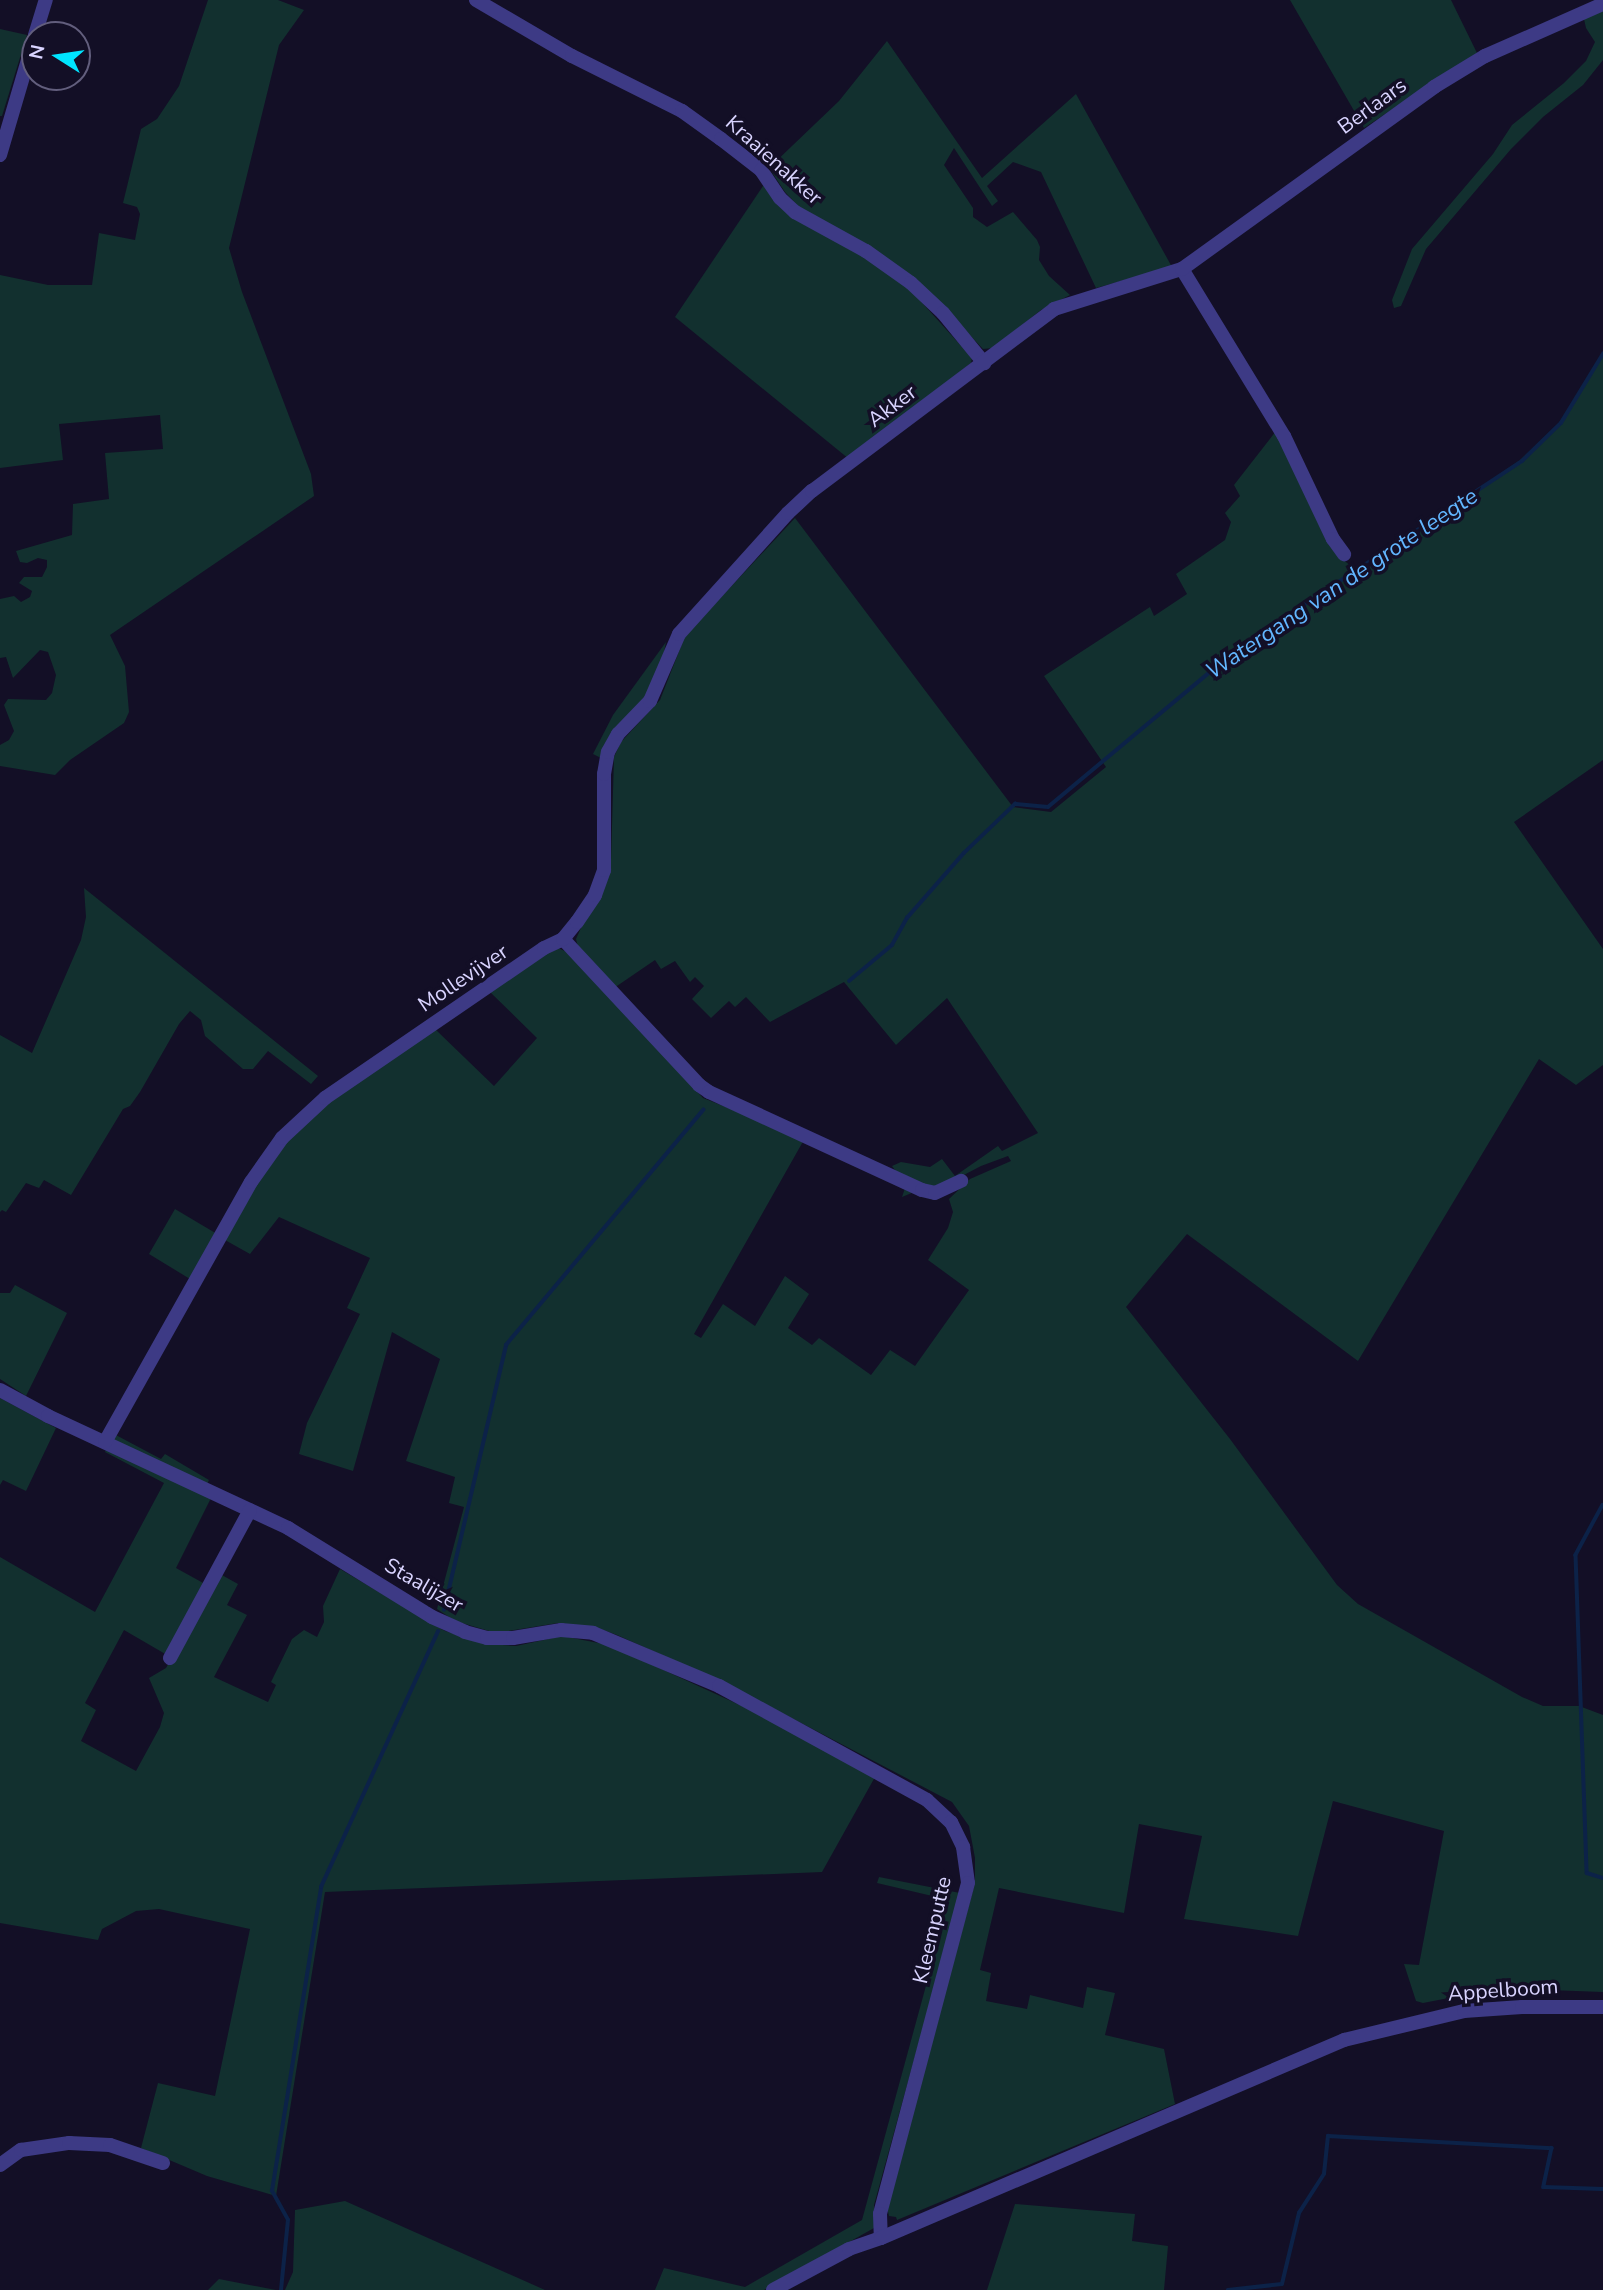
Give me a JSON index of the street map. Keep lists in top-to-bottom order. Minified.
{"streets":{"street":["Berlaars","Kraaienakker","Akker","Mollevijver","Staalijzer","Kleemputte","Appelboom"]},"crossings":[["Berlaars","Akker"],["Kraaienakker","Akker"],["Akker","Mollevijver"],["Mollevijver","Staalijzer"],["Staalijzer","Kleemputte"],["Kleemputte","Appelboom"]],"water":["Watergang van de grote leegte"],"north":"left"}
